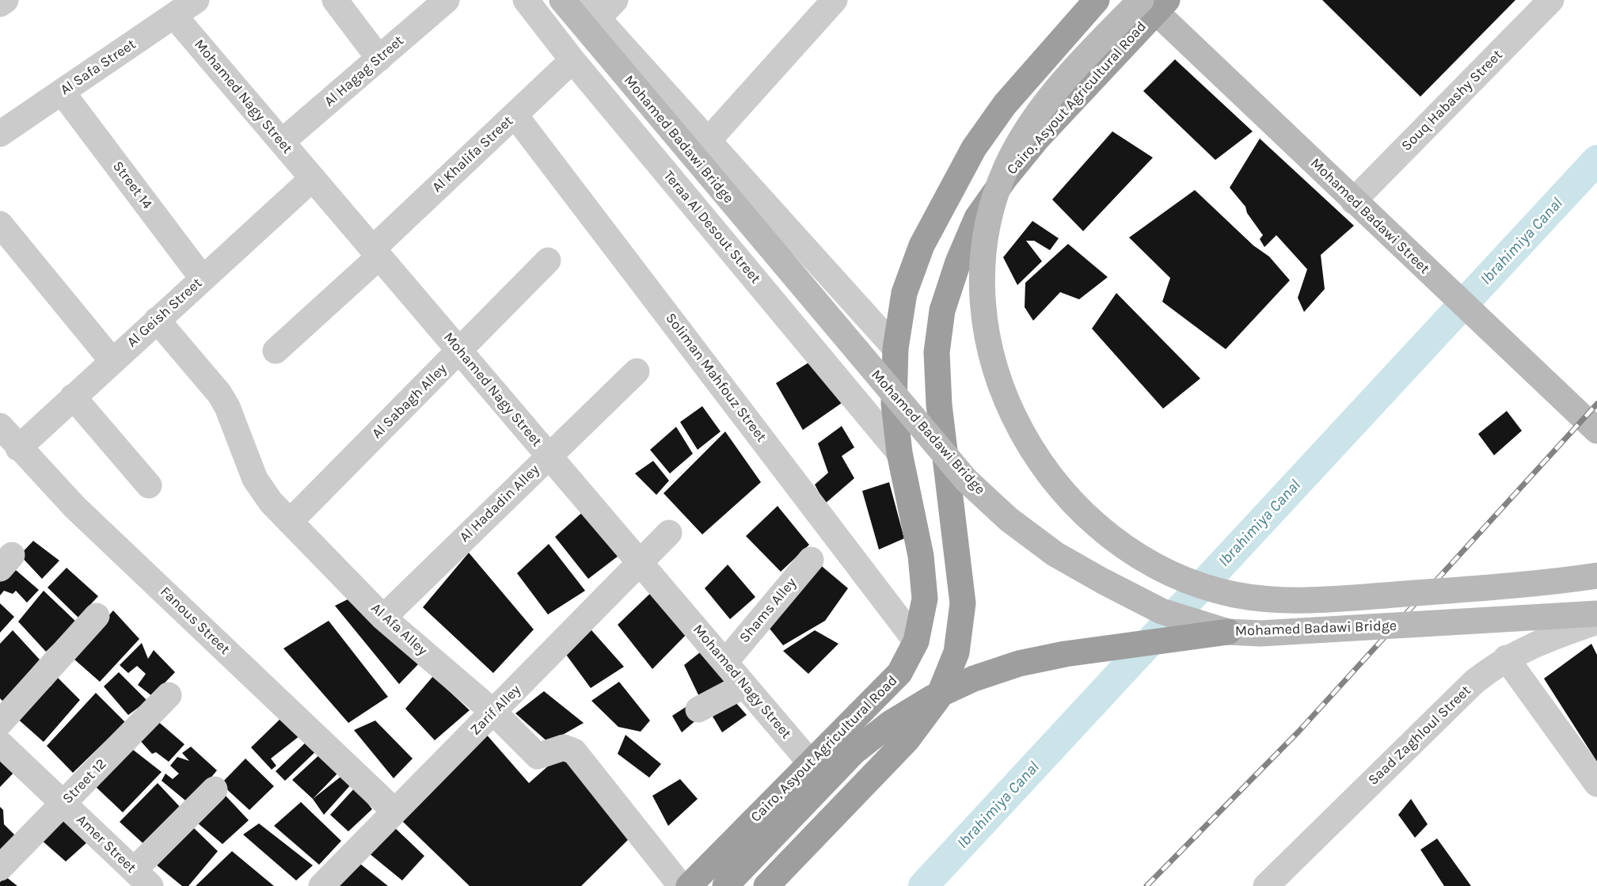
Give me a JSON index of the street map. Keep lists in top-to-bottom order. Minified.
{"streets":{"highway":["Cairo, Asyout Agricultural Road"],"main road":["Mohamed Badawi Bridge","Mohamed Badawi Street"],"street":["Al Safa Street","Al Hagag Street","Mohamed Nagy Street","Souq Habashy Street","Al Khalifa Street","Street 14","Teraa Al Desout Street","Al Geish Street","Soliman Mahfouz Street","Al Sabagh Alley","Al Hadadin Alley","Shams Alley","Fanous Street","Al Afa Alley","Zarif Alley","Saad Zaghloul Street","Street 12","Amer Street"]},"crossings":[["Al Safa Street","Mohamed Nagy Street"],["Al Safa Street","Street 14"],["Al Hagag Street","Mohamed Nagy Street"],["Mohamed Nagy Street","Cairo, Asyout Agricultural Road"],["Mohamed Nagy Street","Al Khalifa Street"],["Mohamed Nagy Street","Al Geish Street"],["Mohamed Nagy Street","Al Sabagh Alley"],["Mohamed Nagy Street","Al Hadadin Alley"],["Mohamed Nagy Street","Shams Alley"],["Mohamed Nagy Street","Zarif Alley"],["Cairo, Asyout Agricultural Road","Mohamed Badawi Street"],["Cairo, Asyout Agricultural Road","Teraa Al Desout Street"],["Cairo, Asyout Agricultural Road","Soliman Mahfouz Street"],["Souq Habashy Street","Mohamed Badawi Street"],["Al Khalifa Street","Teraa Al Desout Street"],["Al Khalifa Street","Soliman Mahfouz Street"],["Street 14","Al Geish Street"],["Al Geish Street","Fanous Street"],["Al Geish Street","Al Afa Alley"],["Al Sabagh Alley","Al Afa Alley"],["Al Hadadin Alley","Al Afa Alley"],["Fanous Street","Zarif Alley"],["Al Afa Alley","Zarif Alley"],["Street 12","Amer Street"]],"water":["Ibrahimiya Canal"]}
